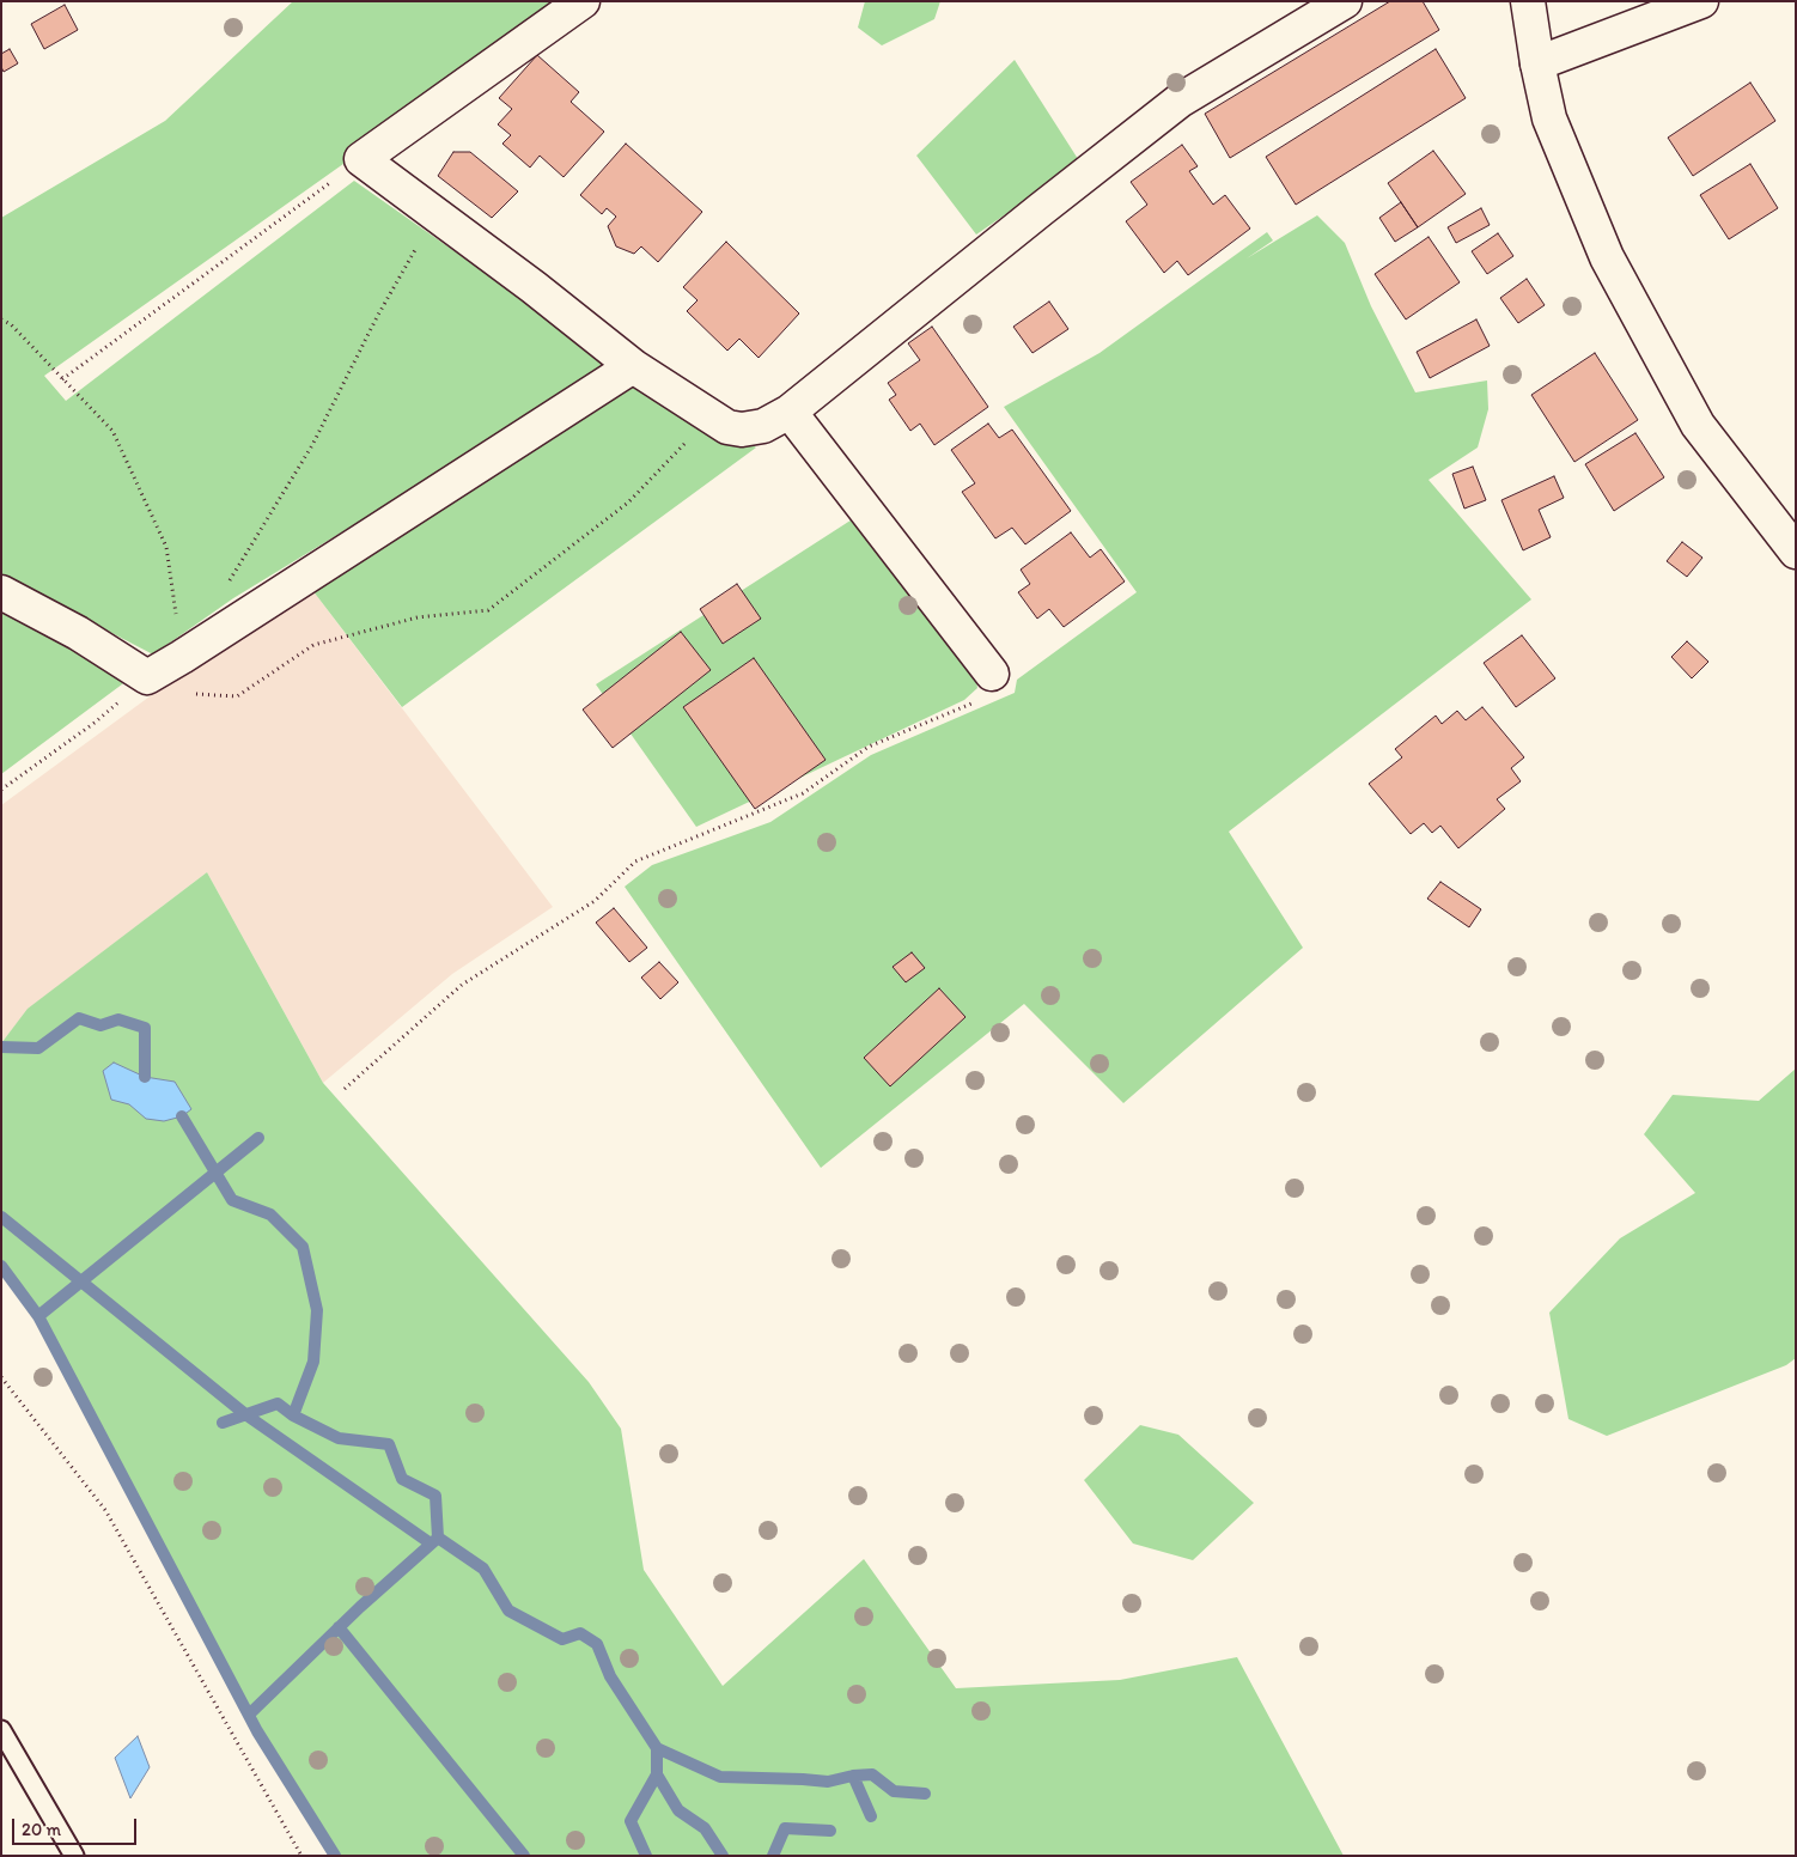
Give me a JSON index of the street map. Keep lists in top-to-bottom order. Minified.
{"scale_bar":"20 m"}
